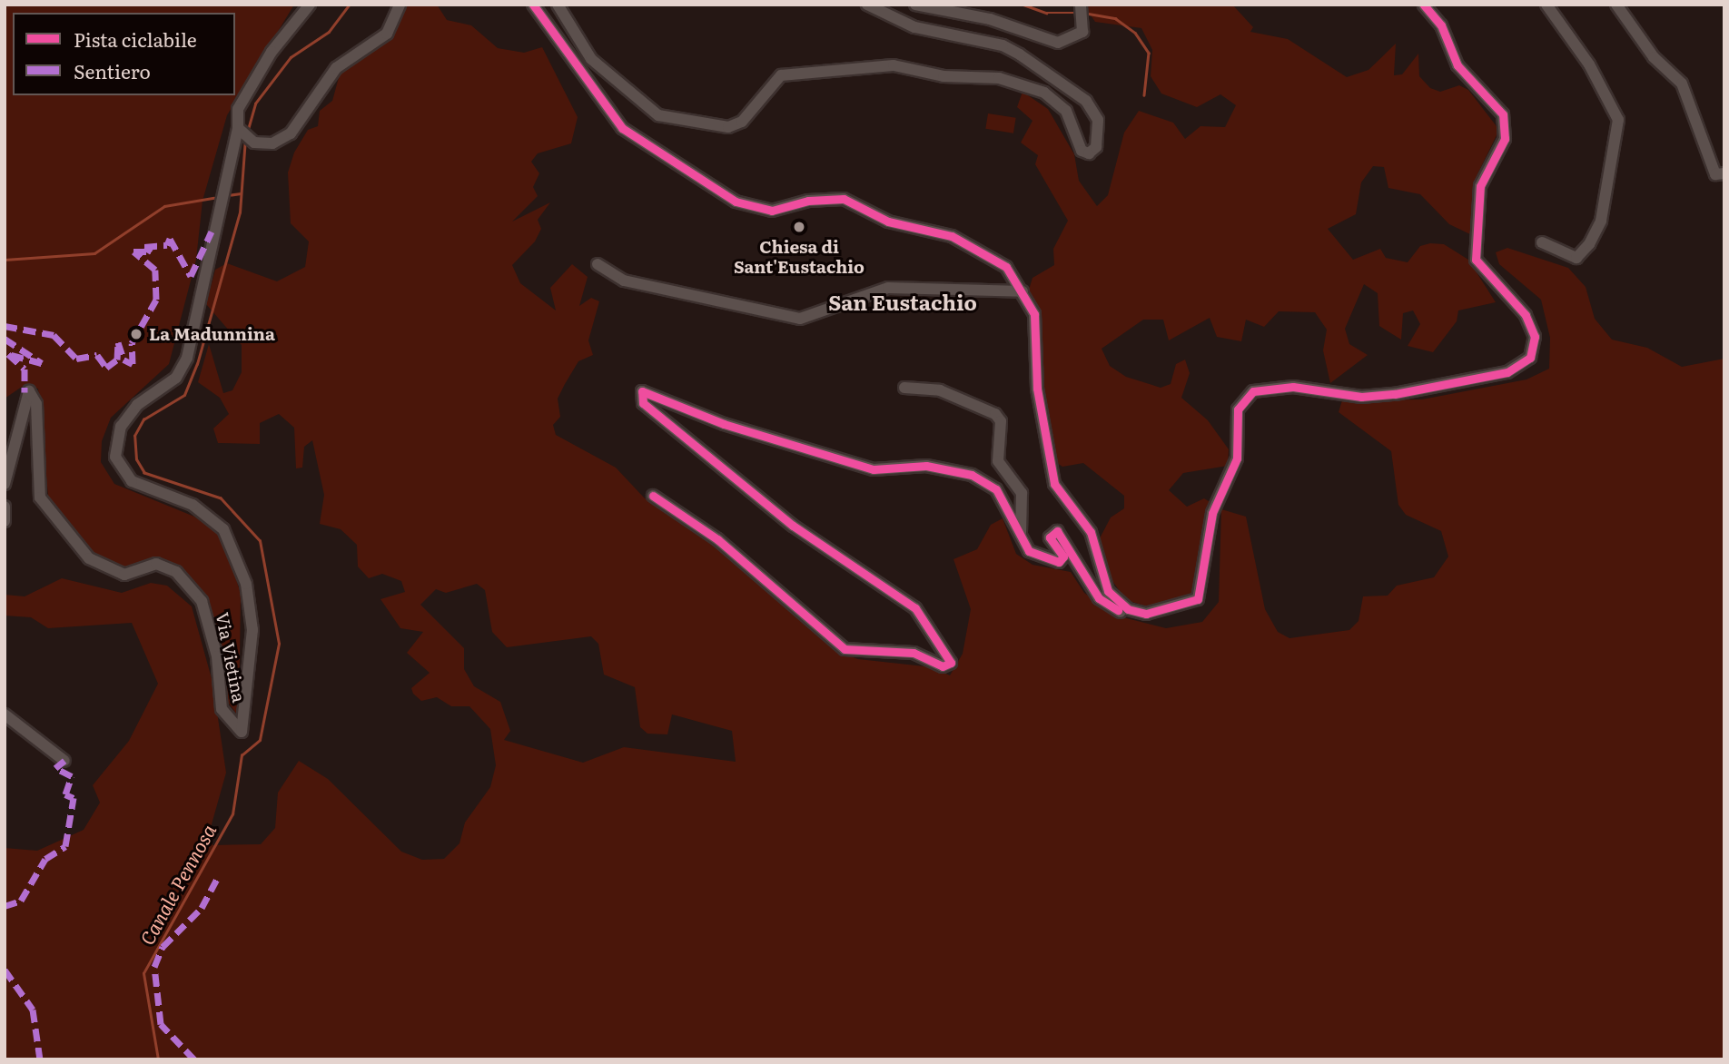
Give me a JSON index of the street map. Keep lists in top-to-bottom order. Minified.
{"streets":{"street":["Via Vietina"]},"districts":["San Eustachio"],"water":["Canale Pennosa"],"places":["Chiesa di Sant'Eustachio","La Madunnina"],"legend":["Pista ciclabile","Sentiero"]}
